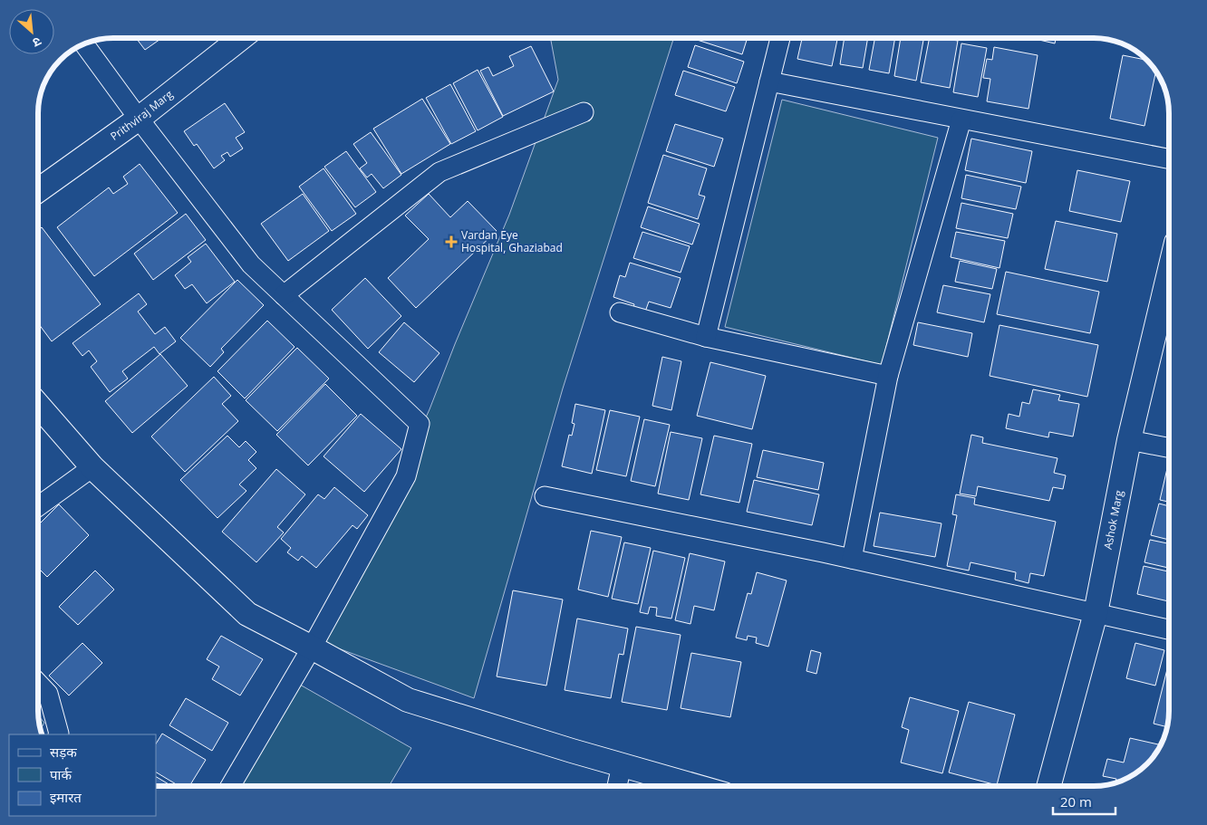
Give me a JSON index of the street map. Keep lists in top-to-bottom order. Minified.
{"streets":{"street":["Prithviraj Marg","Ashok Marg"]},"places":{"health":["Vardan Eye Hospital, Ghaziabad"]},"legend":["सड़क","पार्क","इमारत"],"scale_bar":"20 m","north":"bottom right"}
